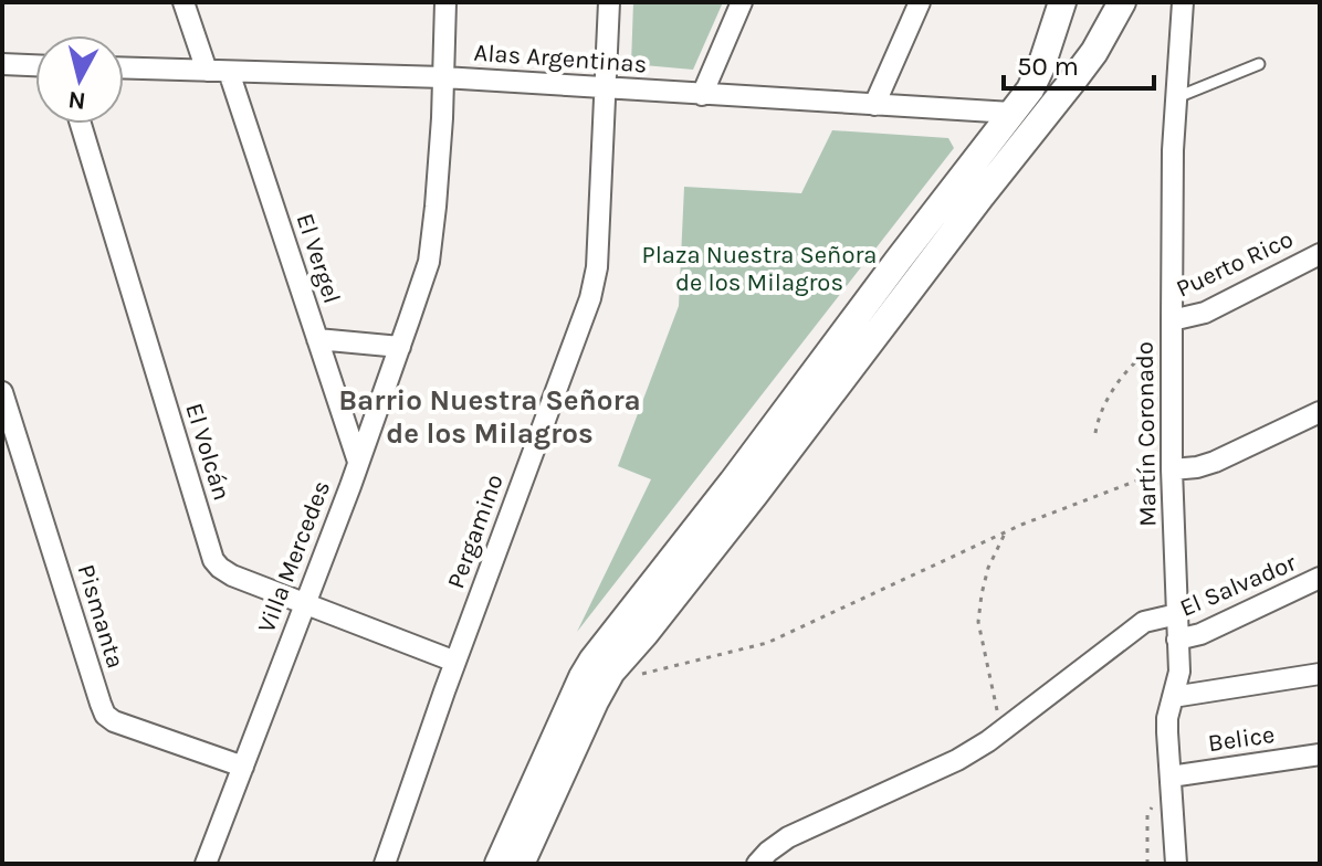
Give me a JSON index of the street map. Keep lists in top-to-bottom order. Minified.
{"streets":{"street":["Alas Argentinas","El Vergel","Puerto Rico","Martín Coronado","El Volcán","Pergamino","Villa Mercedes","El Salvador","Pismanta","Belice"]},"crossings":[["Alas Argentinas","El Vergel"],["Alas Argentinas","Pergamino"],["Alas Argentinas","Villa Mercedes"],["El Vergel","Villa Mercedes"],["Puerto Rico","Martín Coronado"],["Martín Coronado","El Salvador"],["Martín Coronado","Belice"],["El Volcán","Pergamino"],["El Volcán","Villa Mercedes"],["Villa Mercedes","Pismanta"]],"districts":["Barrio Nuestra Señora de los Milagros"],"parks":["Plaza Nuestra Señora de los Milagros"],"scale_bar":"50 m","north":"bottom"}
